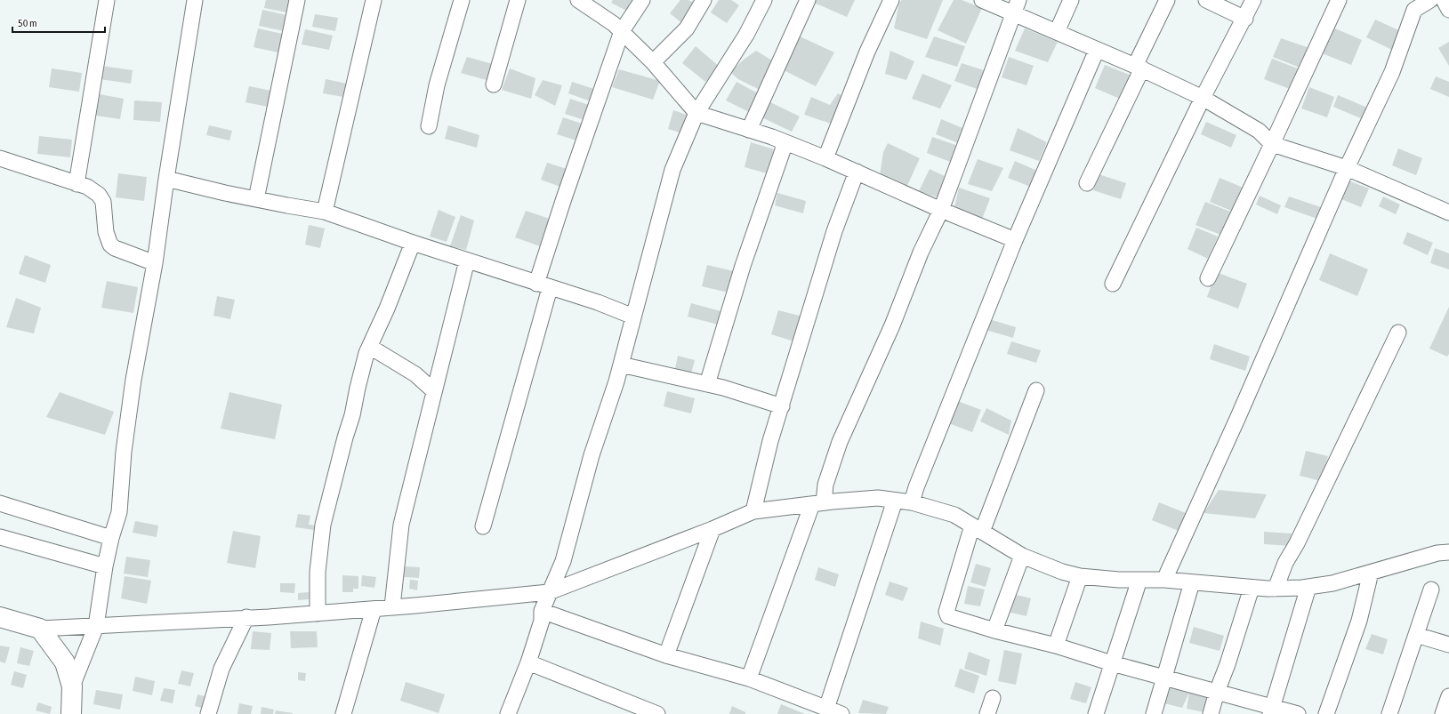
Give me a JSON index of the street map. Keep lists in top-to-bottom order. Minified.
{"scale_bar":"50 m"}
